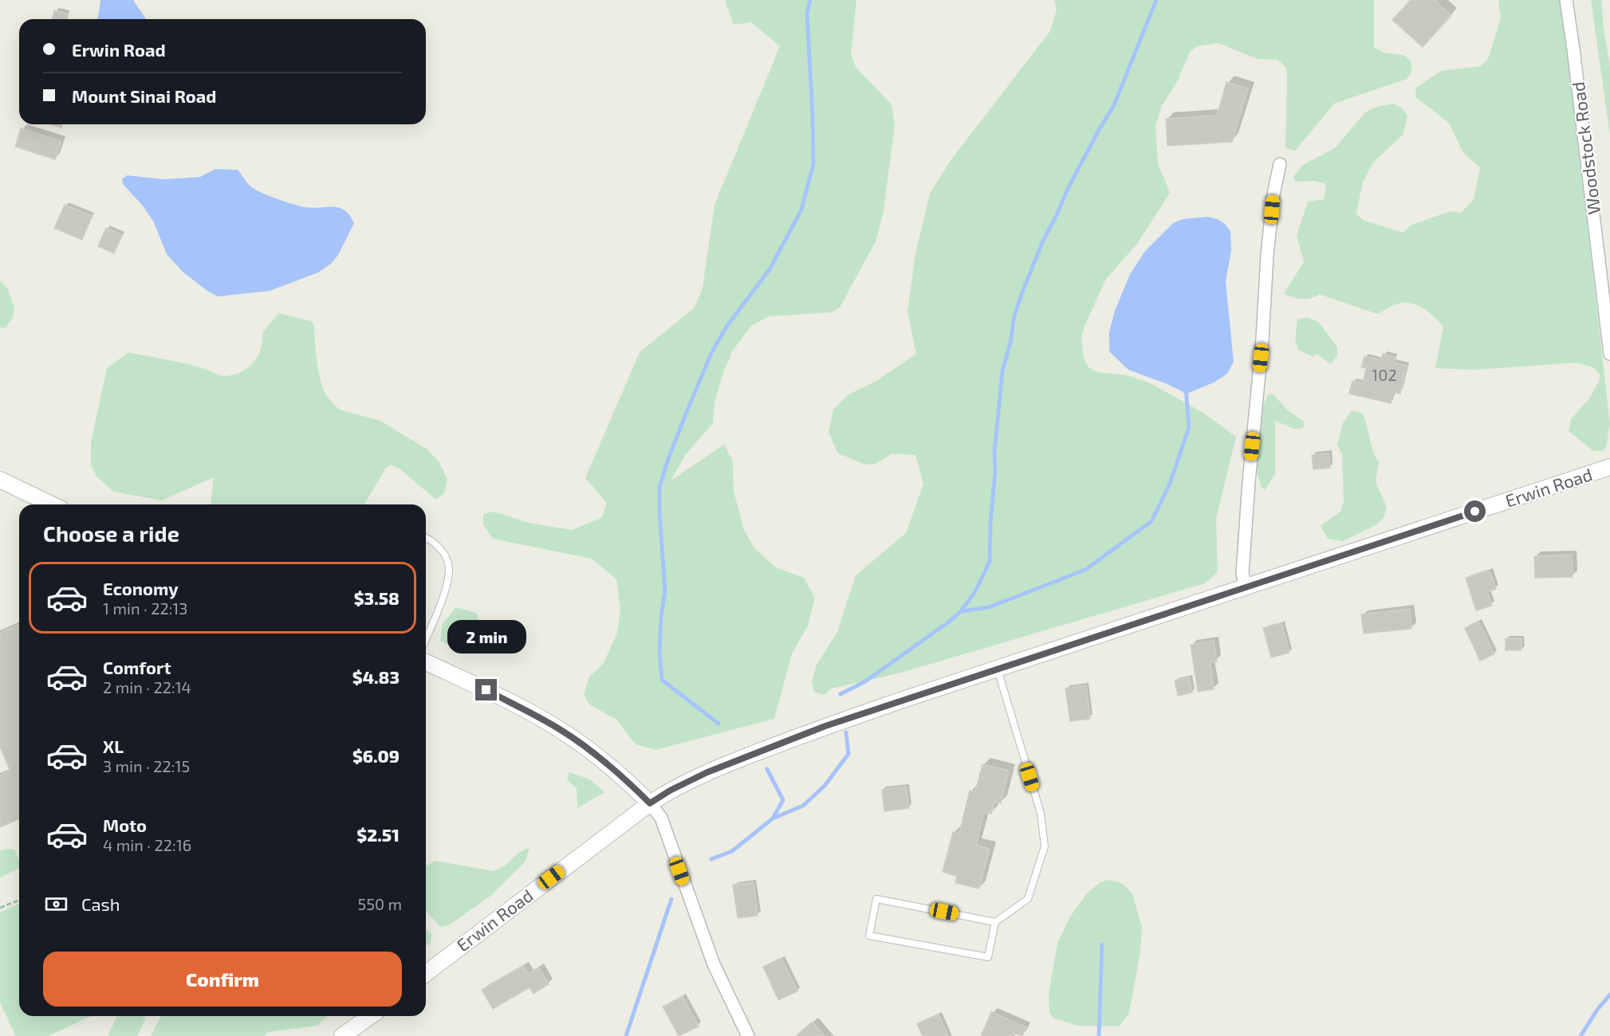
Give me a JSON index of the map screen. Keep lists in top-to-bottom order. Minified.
{"streets":{"main road":["Erwin Road"],"street":["Woodstock Road"]},"house_numbers":["102"],"page":{"banner":["Erwin Road","Mount Sinai Road"],"heading":"Choose a ride","list":[{"name":"Economy","note":"1 min · 22:13","value":"$3.58"},{"name":"Comfort","note":"2 min · 22:14","value":"$4.83"},{"name":"XL","note":"3 min · 22:15","value":"$6.09"},{"name":"Moto","note":"4 min · 22:16","value":"$2.51"}],"bubble":"2 min","pay":["Cash","550 m"],"buttons":"Confirm"}}
